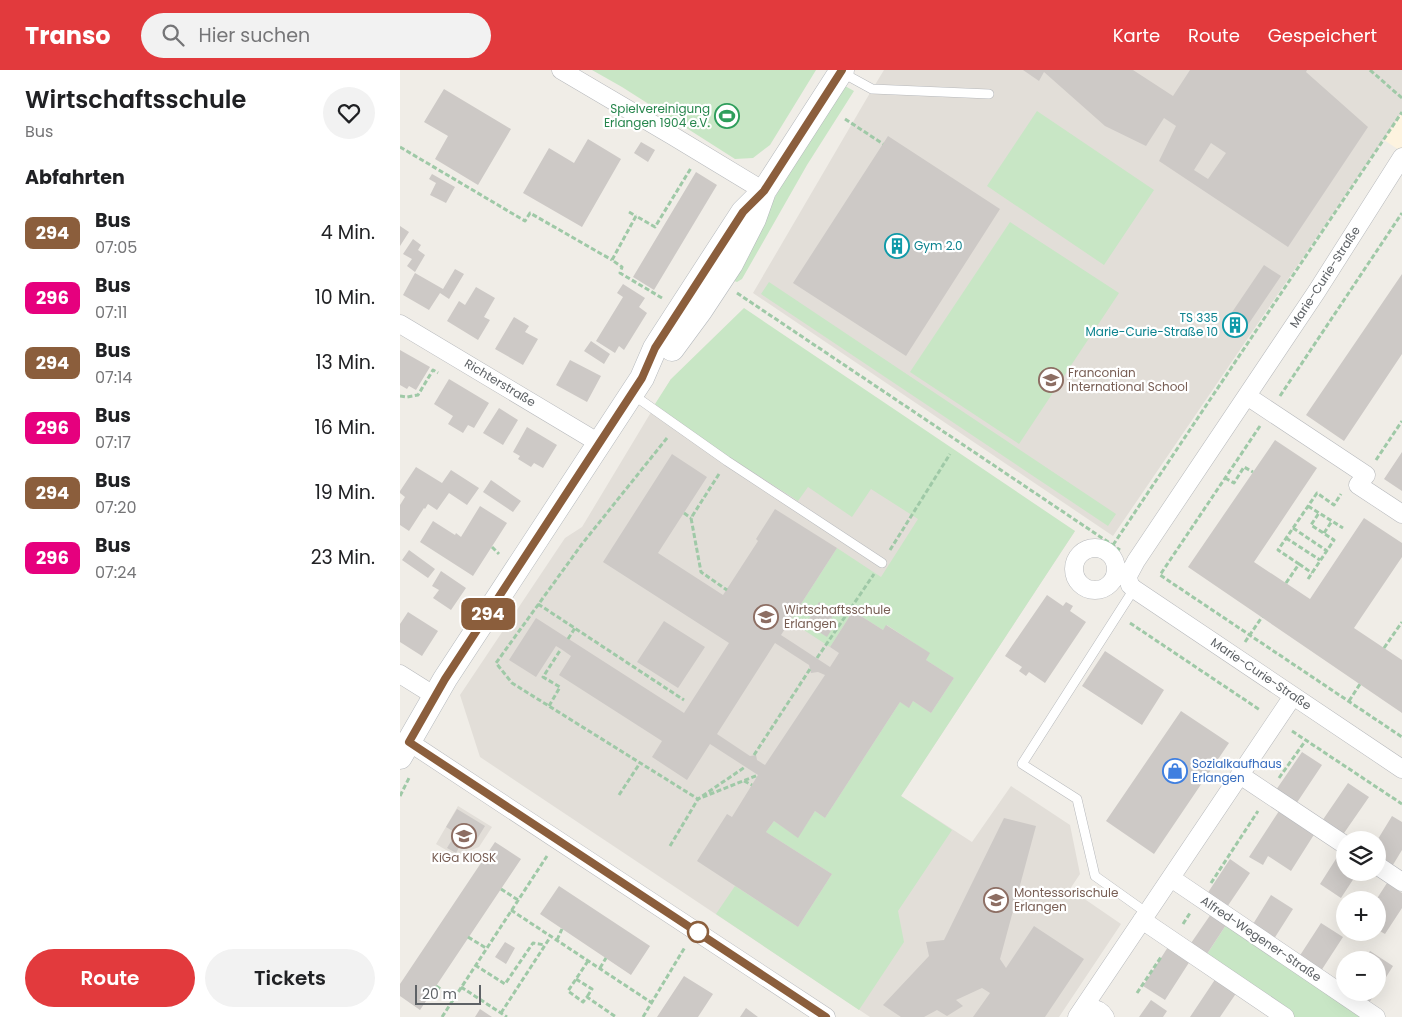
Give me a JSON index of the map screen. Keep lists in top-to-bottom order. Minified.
{"streets":{"street":["Marie-Curie-Straße","Richterstraße","Alfred-Wegener-Straße"]},"places":{"sports":["Spielvereinigung Erlangen 1904 e.V."],"building":["Gym 2.0","TS 335 Marie-Curie-Straße 10"],"school or university":["Franconian International School","Wirtschaftsschule Erlangen","KiGa KIOSK","Montessorischule Erlangen"],"shop":["Sozialkaufhaus Erlangen"]},"lines":["bus line 294"],"scale_bar":"20 m","page":{"header":"Transo","search":"Hier suchen","nav":["Karte","Route","Gespeichert"],"heading":[["Wirtschaftsschule","Bus"],"Abfahrten"],"on_map":"294","list":[{"mark":"294","name":"Bus","note":"07:05","value":"4 Min."},{"mark":"296","name":"Bus","note":"07:11","value":"10 Min."},{"mark":"294","name":"Bus","note":"07:14","value":"13 Min."},{"mark":"296","name":"Bus","note":"07:17","value":"16 Min."},{"mark":"294","name":"Bus","note":"07:20","value":"19 Min."},{"mark":"296","name":"Bus","note":"07:24","value":"23 Min."}],"map_buttons":["+","−"],"buttons":["Route","Tickets"],"scale":"20 m"}}
